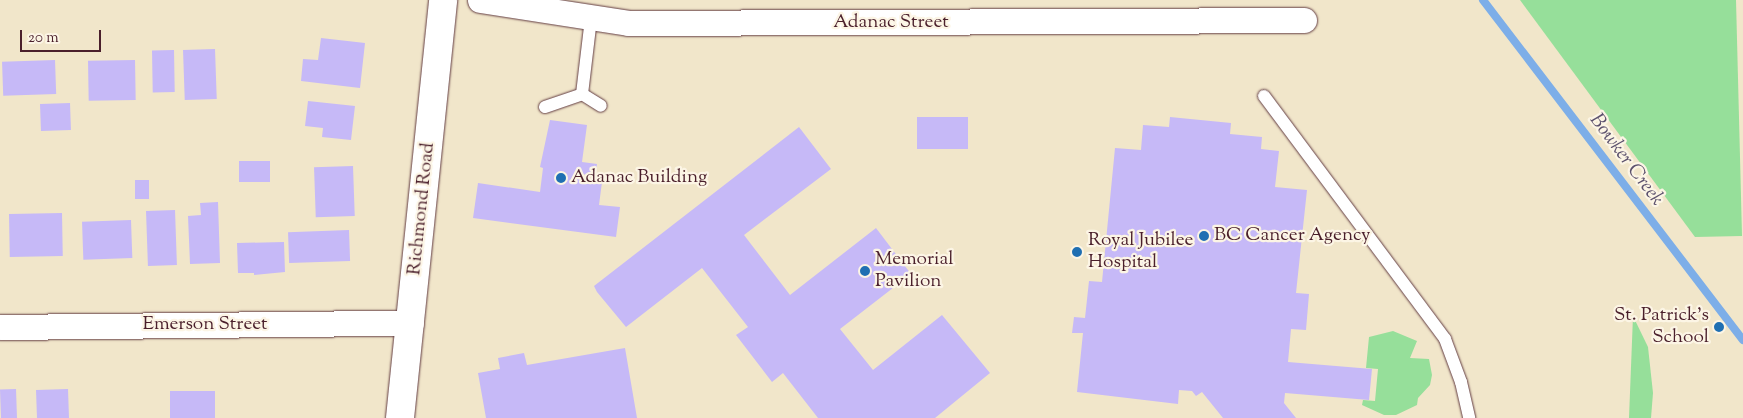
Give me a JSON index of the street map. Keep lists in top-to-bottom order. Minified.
{"streets":{"main road":["Richmond Road"],"street":["Adanac Street","Emerson Street"]},"crossings":[["Richmond Road","Emerson Street"]],"water":["Bowker Creek"],"places":["Adanac Building","BC Cancer Agency","Royal Jubilee Hospital","Memorial Pavilion","St. Patrick's School"],"scale_bar":"20 m"}
